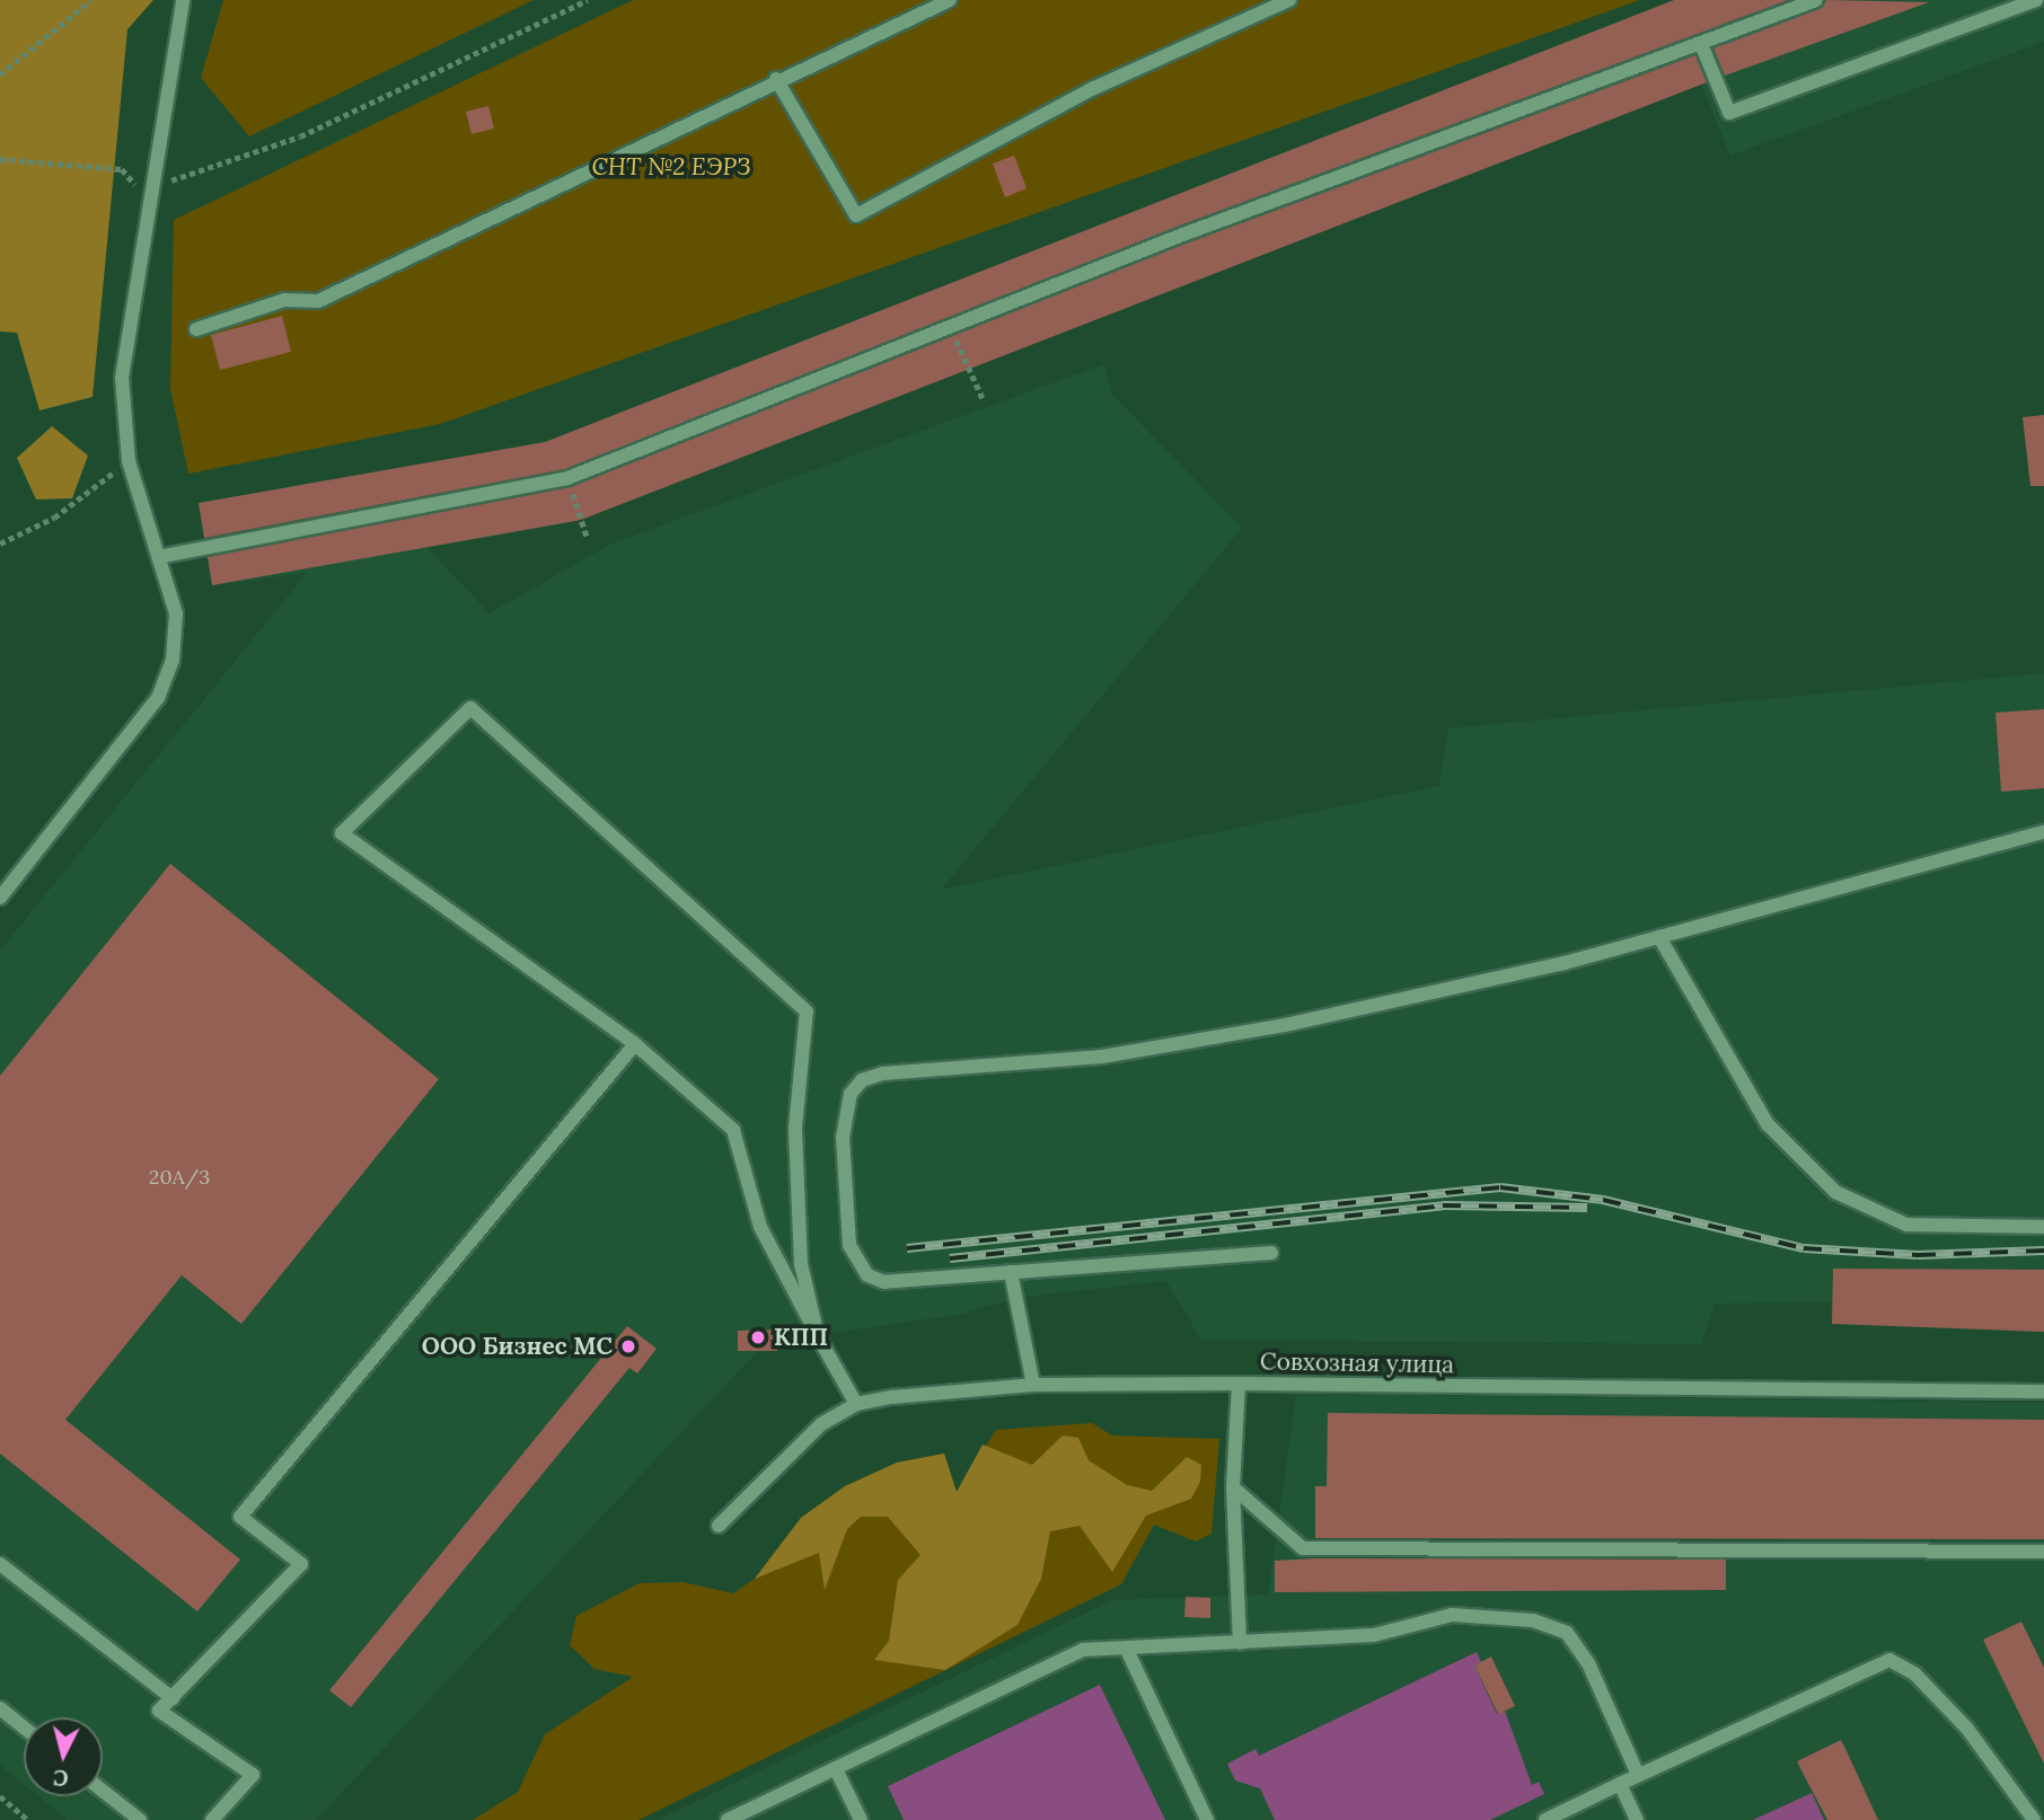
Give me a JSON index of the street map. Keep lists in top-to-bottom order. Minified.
{"streets":{"street":["Совхозная улица"]},"parks":["СНТ №2 ЕЭРЗ"],"places":["КПП","ООО Бизнес МС"],"house_numbers":["20А/3"],"north":"bottom"}
